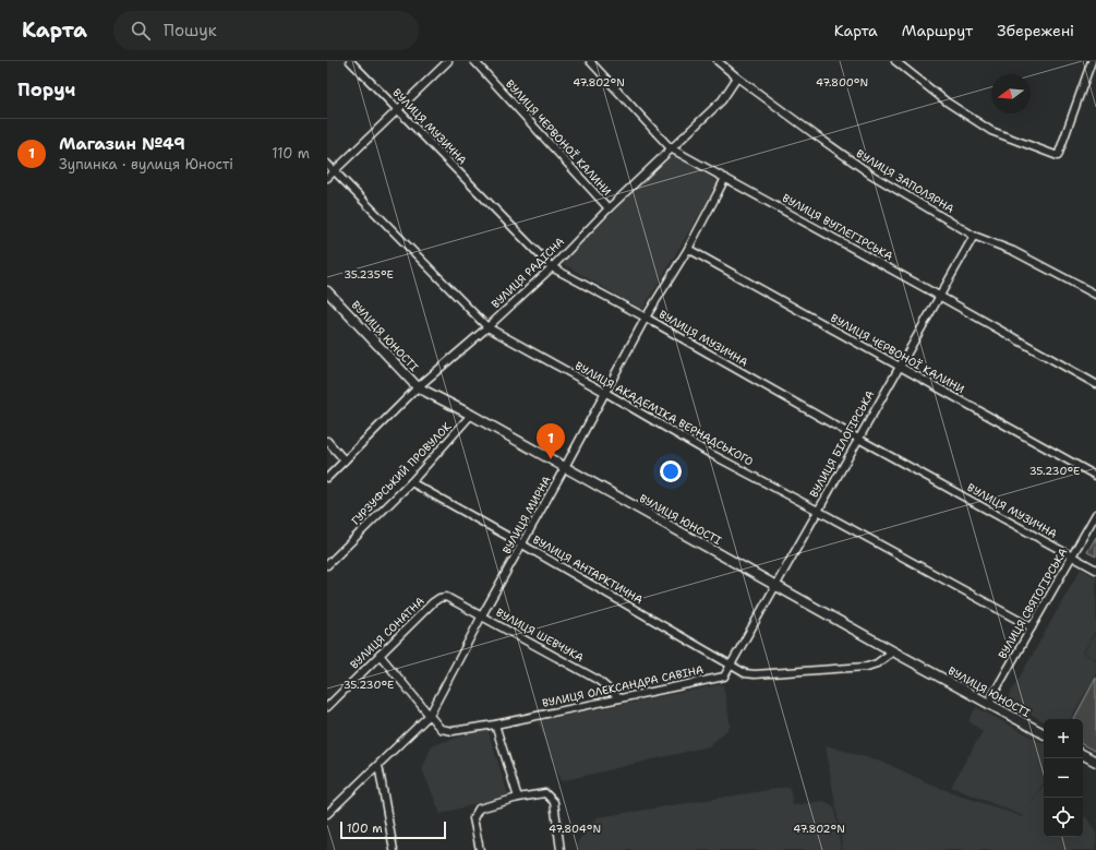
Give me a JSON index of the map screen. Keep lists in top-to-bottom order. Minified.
{"streets":{"street":["ВУЛИЦЯ МУЗИЧНА","ВУЛИЦЯ ЧЕРВОНОЇ КАЛИНИ","ВУЛИЦЯ ЗАПОЛЯРНА","ВУЛИЦЯ ВУГЛЕГІРСЬКА","ВУЛИЦЯ РАДІСНА","ВУЛИЦЯ ЮНОСТІ","ВУЛИЦЯ АКАДЕМІКА ВЕРНАДСЬКОГО","ВУЛИЦЯ БІЛОГІРСЬКА","ГУРЗУФСЬКИЙ ПРОВУЛОК","ВУЛИЦЯ МИРНА","ВУЛИЦЯ АНТАРКТИЧНА","ВУЛИЦЯ СВЯТОГІРСЬКА","ВУЛИЦЯ СОНАТНА","ВУЛИЦЯ ШЕВЧУКА","ВУЛИЦЯ ОЛЕКСАНДРА САВІНА"]},"crossings":[["ВУЛИЦЯ МУЗИЧНА","ВУЛИЦЯ РАДІСНА"],["ВУЛИЦЯ МУЗИЧНА","ВУЛИЦЯ БІЛОГІРСЬКА"],["ВУЛИЦЯ МУЗИЧНА","ВУЛИЦЯ МИРНА"],["ВУЛИЦЯ МУЗИЧНА","ВУЛИЦЯ СВЯТОГІРСЬКА"],["ВУЛИЦЯ ЧЕРВОНОЇ КАЛИНИ","ВУЛИЦЯ РАДІСНА"],["ВУЛИЦЯ ЧЕРВОНОЇ КАЛИНИ","ВУЛИЦЯ БІЛОГІРСЬКА"],["ВУЛИЦЯ ЧЕРВОНОЇ КАЛИНИ","ВУЛИЦЯ МИРНА"],["ВУЛИЦЯ ЗАПОЛЯРНА","ВУЛИЦЯ РАДІСНА"],["ВУЛИЦЯ ЗАПОЛЯРНА","ВУЛИЦЯ БІЛОГІРСЬКА"],["ВУЛИЦЯ ВУГЛЕГІРСЬКА","ВУЛИЦЯ РАДІСНА"],["ВУЛИЦЯ ВУГЛЕГІРСЬКА","ВУЛИЦЯ БІЛОГІРСЬКА"],["ВУЛИЦЯ ВУГЛЕГІРСЬКА","ВУЛИЦЯ МИРНА"],["ВУЛИЦЯ РАДІСНА","ВУЛИЦЯ ЮНОСТІ"],["ВУЛИЦЯ РАДІСНА","ВУЛИЦЯ АКАДЕМІКА ВЕРНАДСЬКОГО"],["ВУЛИЦЯ ЮНОСТІ","ВУЛИЦЯ БІЛОГІРСЬКА"],["ВУЛИЦЯ ЮНОСТІ","ГУРЗУФСЬКИЙ ПРОВУЛОК"],["ВУЛИЦЯ ЮНОСТІ","ВУЛИЦЯ МИРНА"],["ВУЛИЦЯ ЮНОСТІ","ВУЛИЦЯ СВЯТОГІРСЬКА"],["ВУЛИЦЯ АКАДЕМІКА ВЕРНАДСЬКОГО","ВУЛИЦЯ БІЛОГІРСЬКА"],["ВУЛИЦЯ АКАДЕМІКА ВЕРНАДСЬКОГО","ВУЛИЦЯ МИРНА"],["ВУЛИЦЯ АКАДЕМІКА ВЕРНАДСЬКОГО","ВУЛИЦЯ СВЯТОГІРСЬКА"],["ВУЛИЦЯ БІЛОГІРСЬКА","ВУЛИЦЯ АНТАРКТИЧНА"],["ВУЛИЦЯ БІЛОГІРСЬКА","ВУЛИЦЯ ОЛЕКСАНДРА САВІНА"],["ГУРЗУФСЬКИЙ ПРОВУЛОК","ВУЛИЦЯ АНТАРКТИЧНА"],["ВУЛИЦЯ МИРНА","ВУЛИЦЯ АНТАРКТИЧНА"],["ВУЛИЦЯ МИРНА","ВУЛИЦЯ ШЕВЧУКА"],["ВУЛИЦЯ МИРНА","ВУЛИЦЯ ОЛЕКСАНДРА САВІНА"],["ВУЛИЦЯ АНТАРКТИЧНА","ВУЛИЦЯ ОЛЕКСАНДРА САВІНА"],["ВУЛИЦЯ СОНАТНА","ВУЛИЦЯ ШЕВЧУКА"],["ВУЛИЦЯ СОНАТНА","ВУЛИЦЯ ОЛЕКСАНДРА САВІНА"],["ВУЛИЦЯ ШЕВЧУКА","ВУЛИЦЯ ОЛЕКСАНДРА САВІНА"]],"scale_bar":"100 m","north":"left","page":{"header":"Карта","search":"Пошук","nav":["Карта","Маршрут","Збережені"],"heading":"Поруч","list":[{"mark":"1","name":"Магазин №49","note":"Зупинка · вулиця Юності","value":"110 m"}],"pins":"1","map_buttons":["+","−"],"scale":"100 m"},"coordinates":["47.802°N","47.800°N","35.235°E","35.230°E","47.804°N"]}
